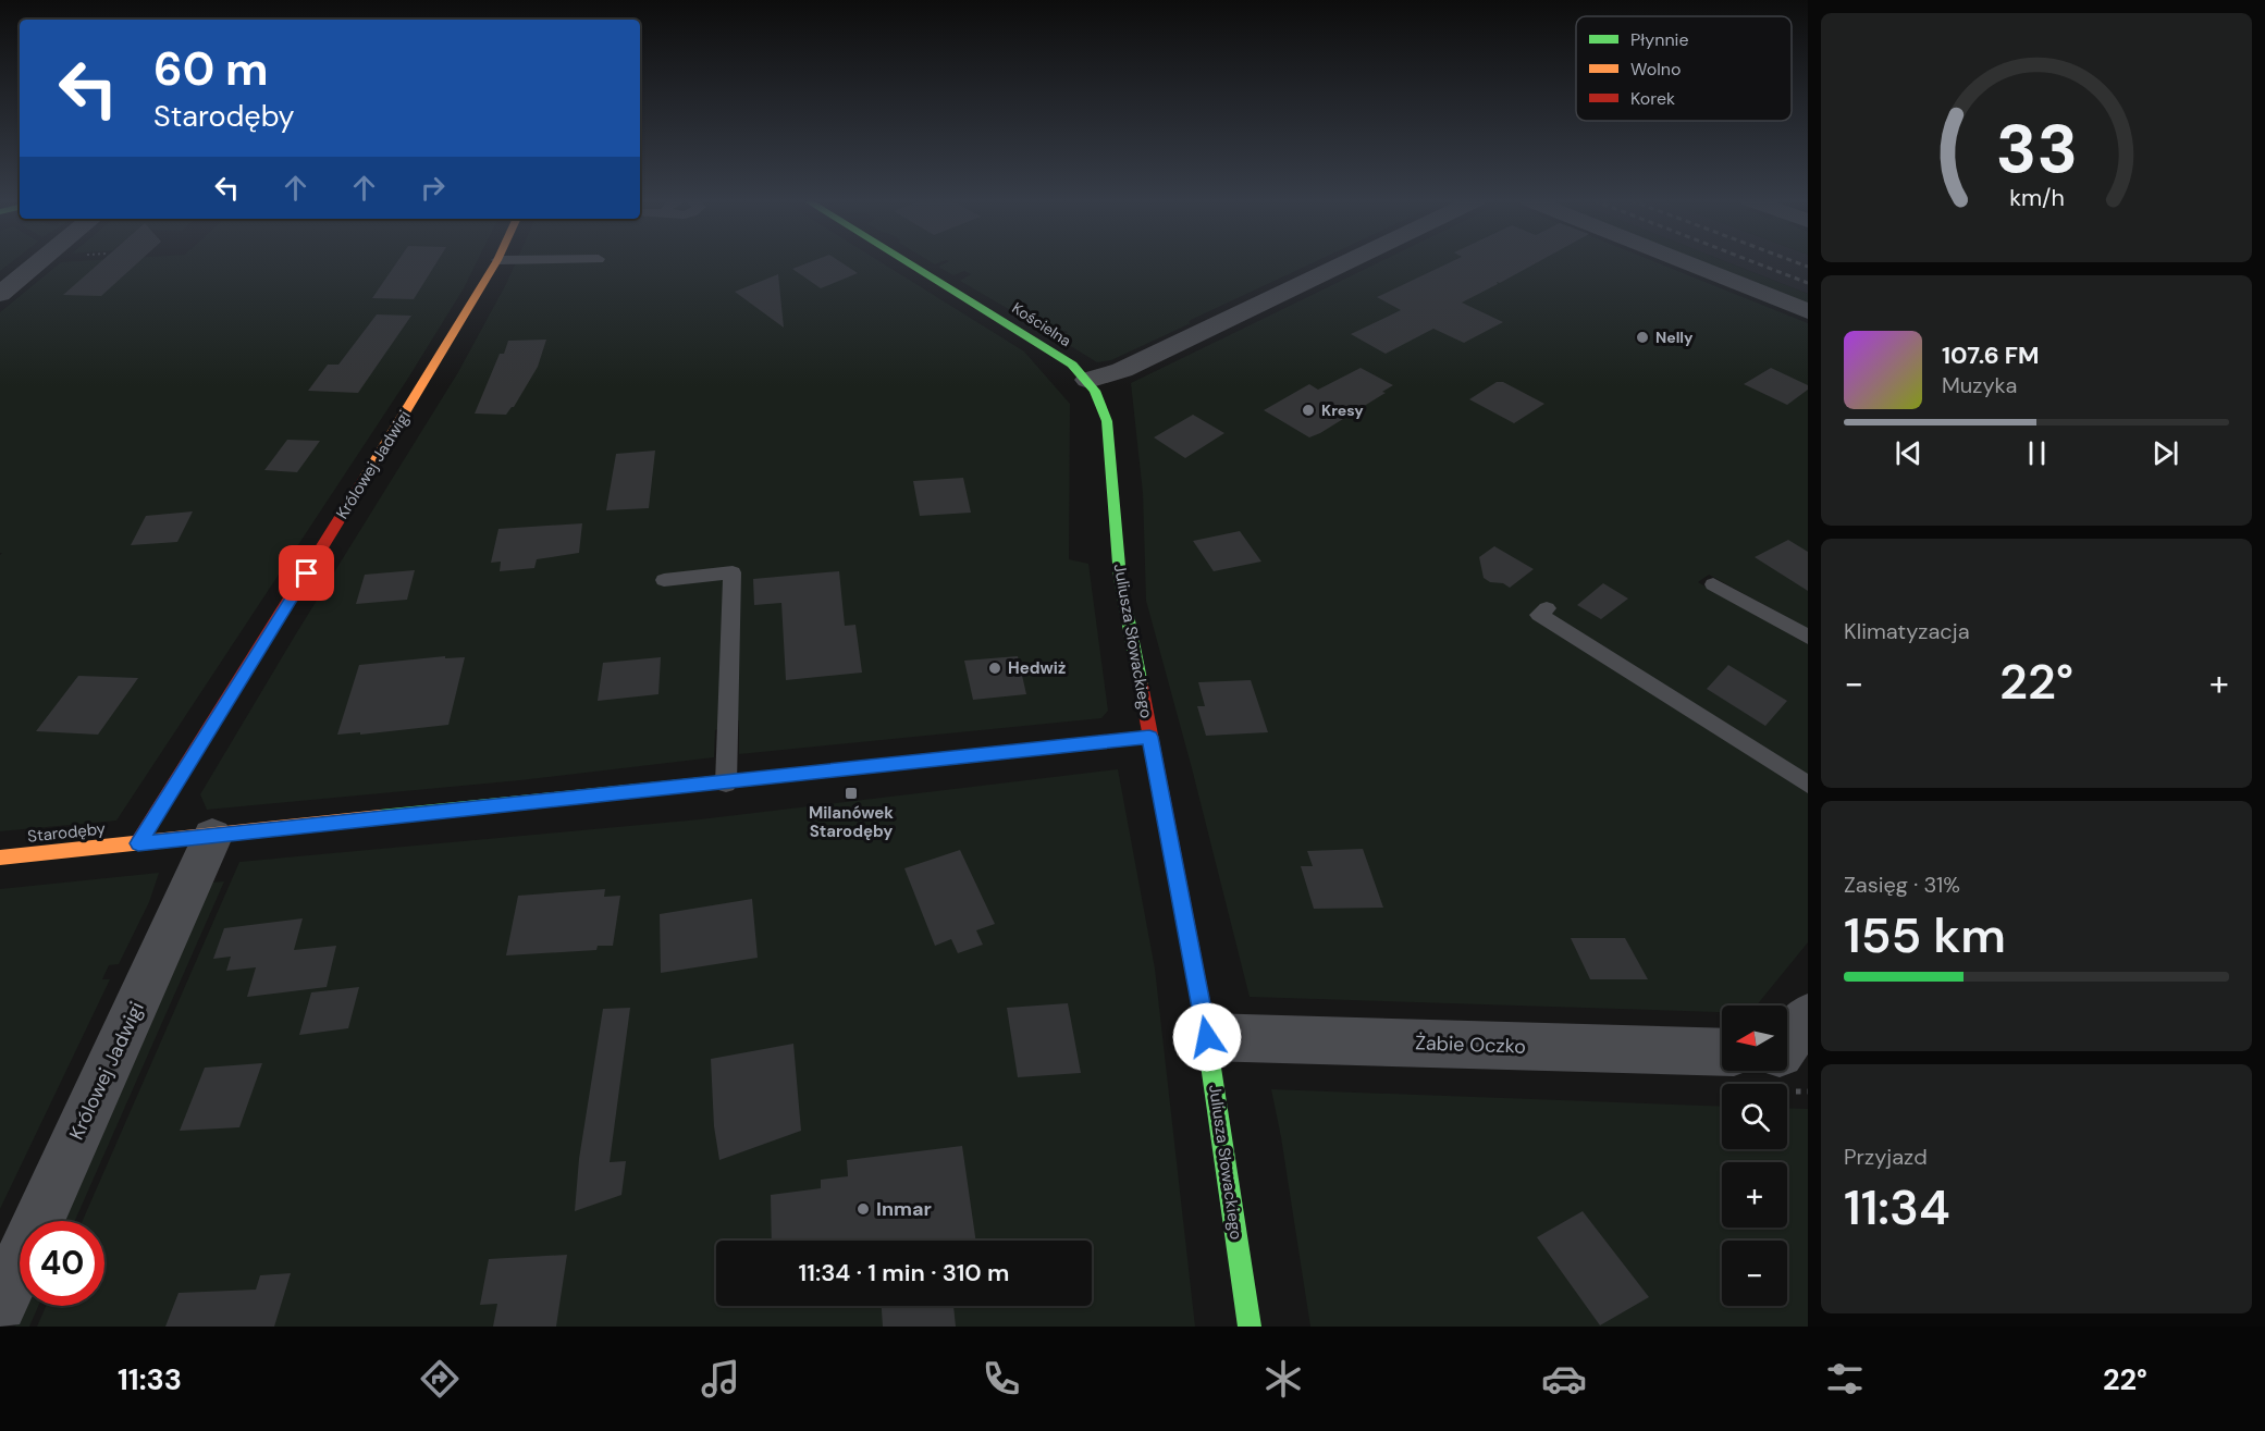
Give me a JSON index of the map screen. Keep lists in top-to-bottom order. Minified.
{"streets":{"street":["Kościelna","Królowej Jadwigi","Juliusza Słowackiego","Starodęby","Żabie Oczko"]},"crossings":[["Kościelna","Juliusza Słowackiego"],["Królowej Jadwigi","Starodęby"],["Juliusza Słowackiego","Starodęby"],["Juliusza Słowackiego","Żabie Oczko"]],"places":{"other":["Nelly","Kresy","Hedwiż","Inmar"],"transit":["Milanówek Starodęby"]},"legend":["Płynnie","Wolno","Korek"],"north":"left","page":{"turn":["60 m","Starodęby"],"song":["107.6 FM","Muzyka"],"tile":["Klimatyzacja",["Zasięg · 31%","155 km"],["Przyjazd","11:34"]],"heat":["−","22°","+"],"map_buttons":["+","−"],"limit":"40","trip":"11:34 · 1 min · 310 m","tabs":["11:33","22°"],"gauge":["33","km/h"]}}
